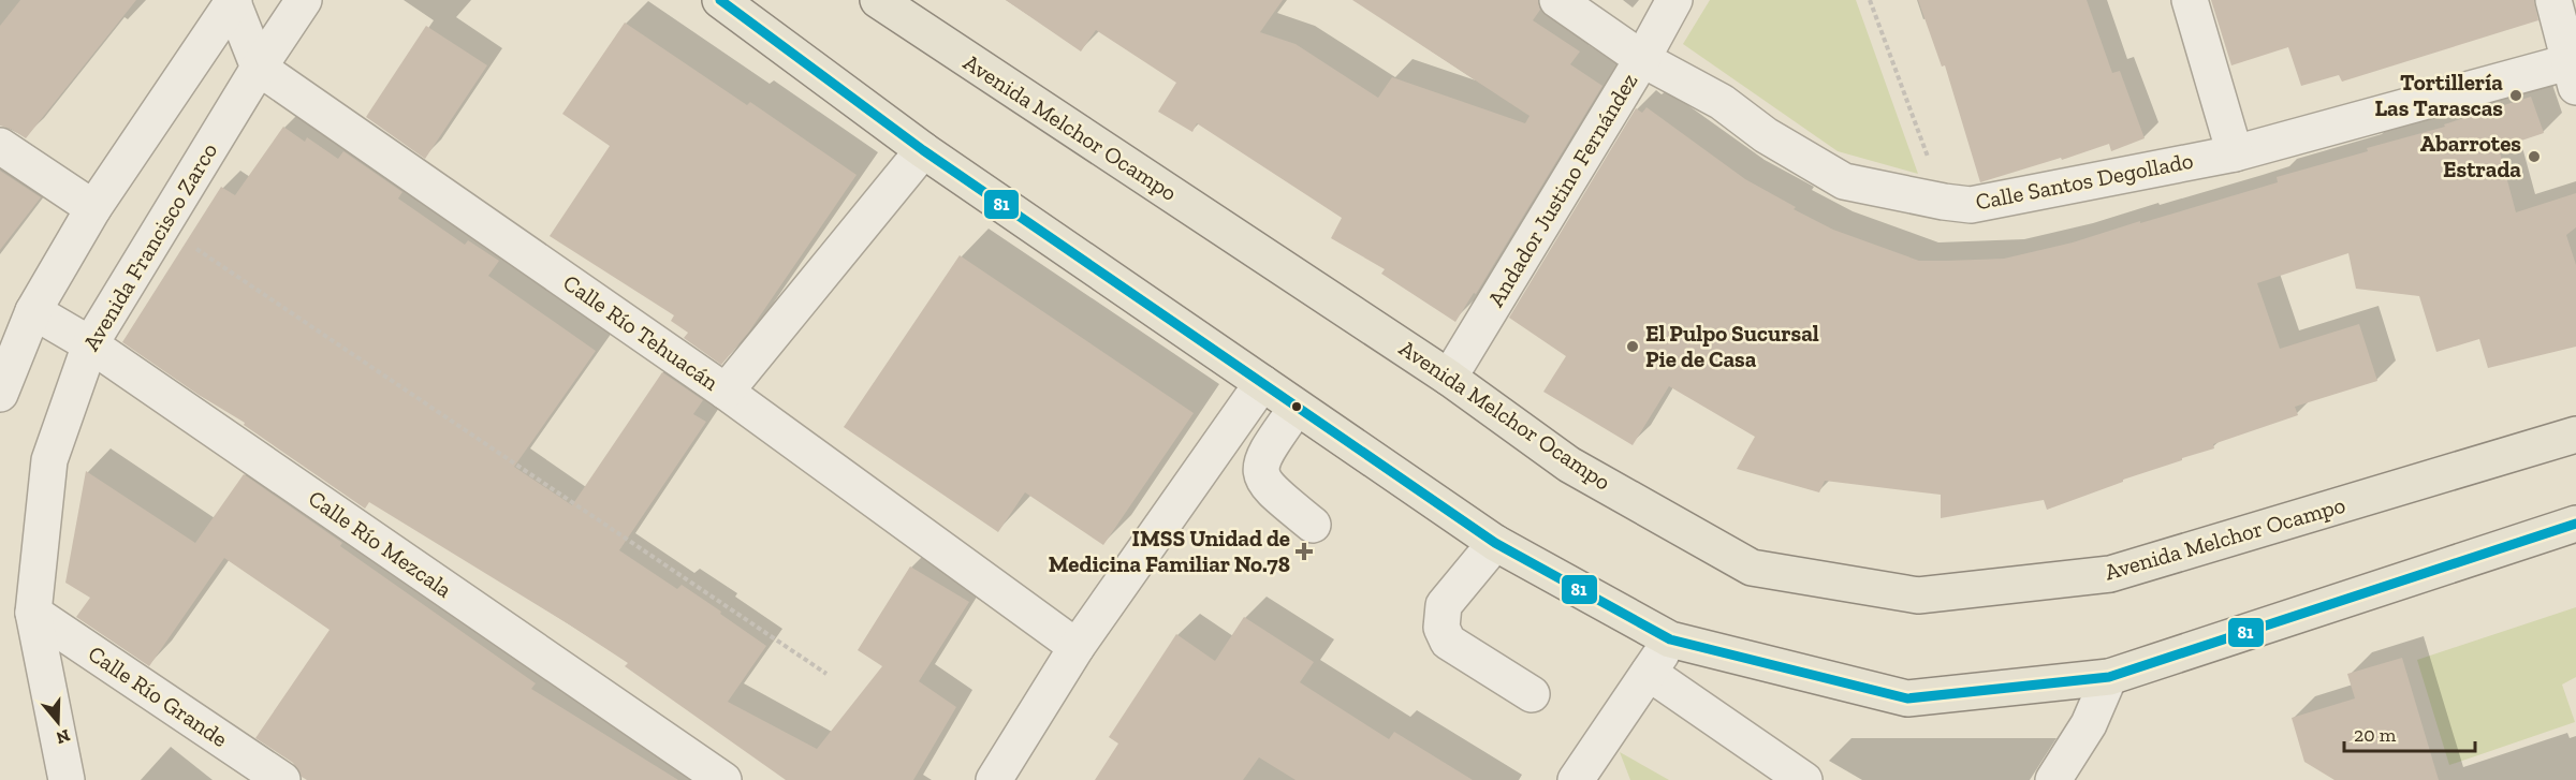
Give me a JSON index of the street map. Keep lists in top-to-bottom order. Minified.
{"streets":{"main road":["Avenida Melchor Ocampo"],"street":["Calle Santos Degollado","Andador Justino Fernández","Avenida Francisco Zarco","Calle Río Tehuacán","Calle Río Mezcala","Calle Río Grande"]},"crossings":[["Avenida Melchor Ocampo","Andador Justino Fernández"],["Calle Santos Degollado","Andador Justino Fernández"],["Avenida Francisco Zarco","Calle Río Tehuacán"],["Avenida Francisco Zarco","Calle Río Mezcala"],["Avenida Francisco Zarco","Calle Río Grande"]],"places":{"other":["Tortillería Las Tarascas","Abarrotes Estrada","El Pulpo Sucursal Pie de Casa"],"health":["IMSS Unidad de Medicina Familiar No.78"]},"lines":["transit line 81"],"scale_bar":"20 m","north":"bottom"}
